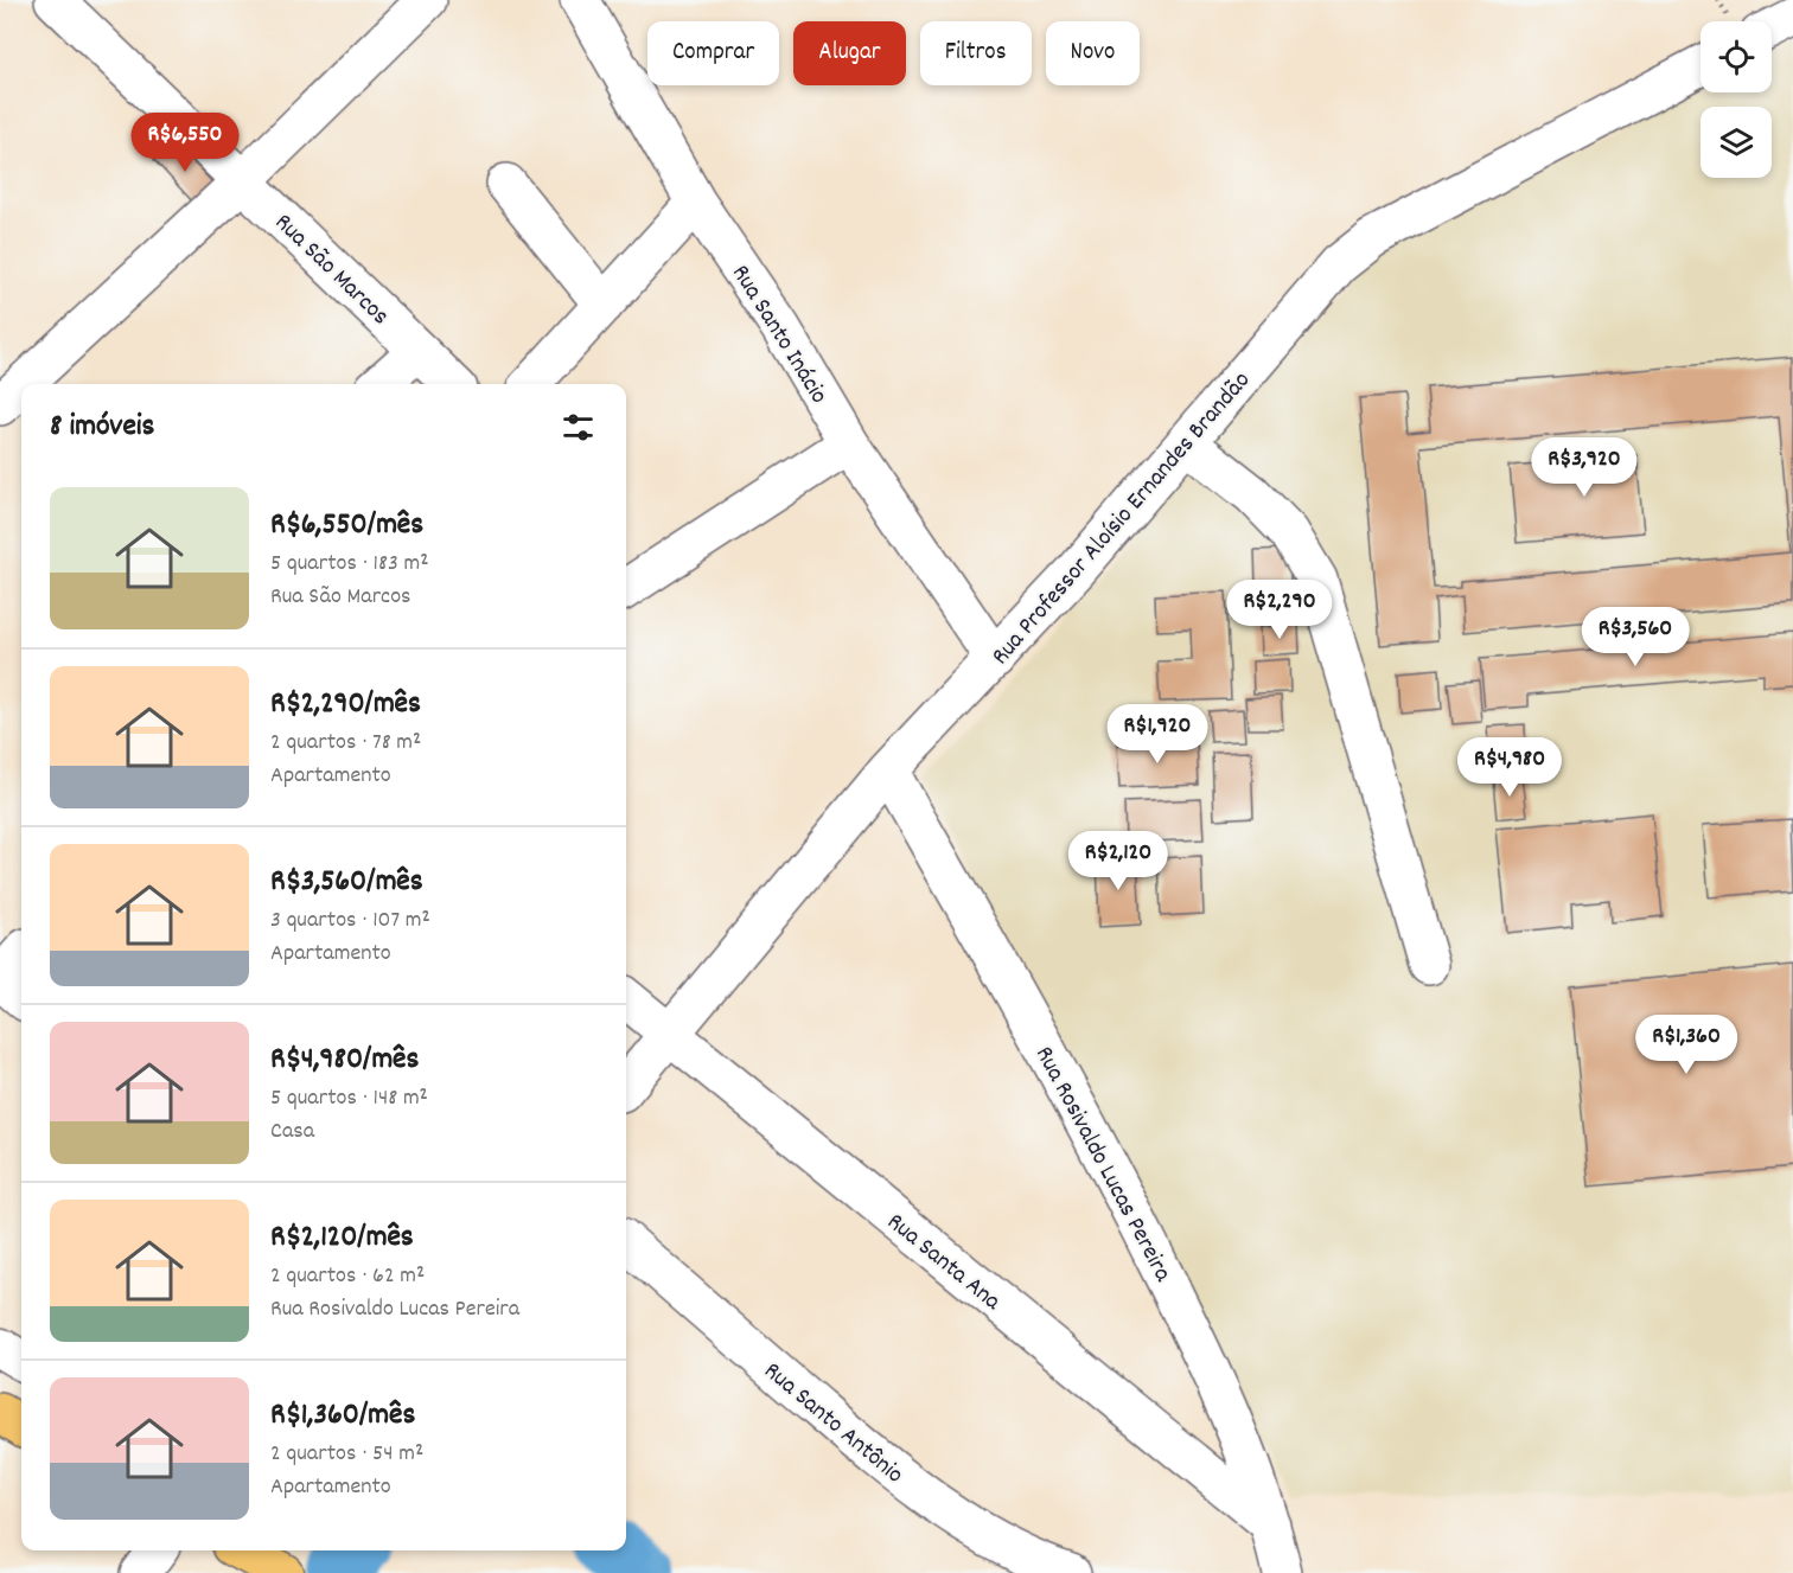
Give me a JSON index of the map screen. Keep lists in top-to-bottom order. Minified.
{"streets":{"street":["Rua São Marcos","Rua Santo Inácio","Rua Professor Aloísio Ernandes Brandão","Rua Rosivaldo Lucas Pereira","Rua Santa Ana","Rua Santo Antônio"]},"crossings":[["Rua Santo Inácio","Rua Professor Aloísio Ernandes Brandão"],["Rua Professor Aloísio Ernandes Brandão","Rua Rosivaldo Lucas Pereira"],["Rua Professor Aloísio Ernandes Brandão","Rua Santa Ana"],["Rua Rosivaldo Lucas Pereira","Rua Santa Ana"]],"page":{"chip":["Comprar","Alugar","Filtros","Novo"],"price":["R$6,550","R$3,920","R$2,290","R$3,560","R$1,920","R$4,980","R$2,120","R$1,360"],"heading":"8 imóveis","list":[{"name":"R$6,550/mês","note":"5 quartos · 183 m² · Rua São Marcos"},{"name":"R$2,290/mês","note":"2 quartos · 78 m² · Apartamento"},{"name":"R$3,560/mês","note":"3 quartos · 107 m² · Apartamento"},{"name":"R$4,980/mês","note":"5 quartos · 148 m² · Casa"},{"name":"R$2,120/mês","note":"2 quartos · 62 m² · Rua Rosivaldo Lucas Pereira"},{"name":"R$1,360/mês","note":"2 quartos · 54 m² · Apartamento"}]}}
